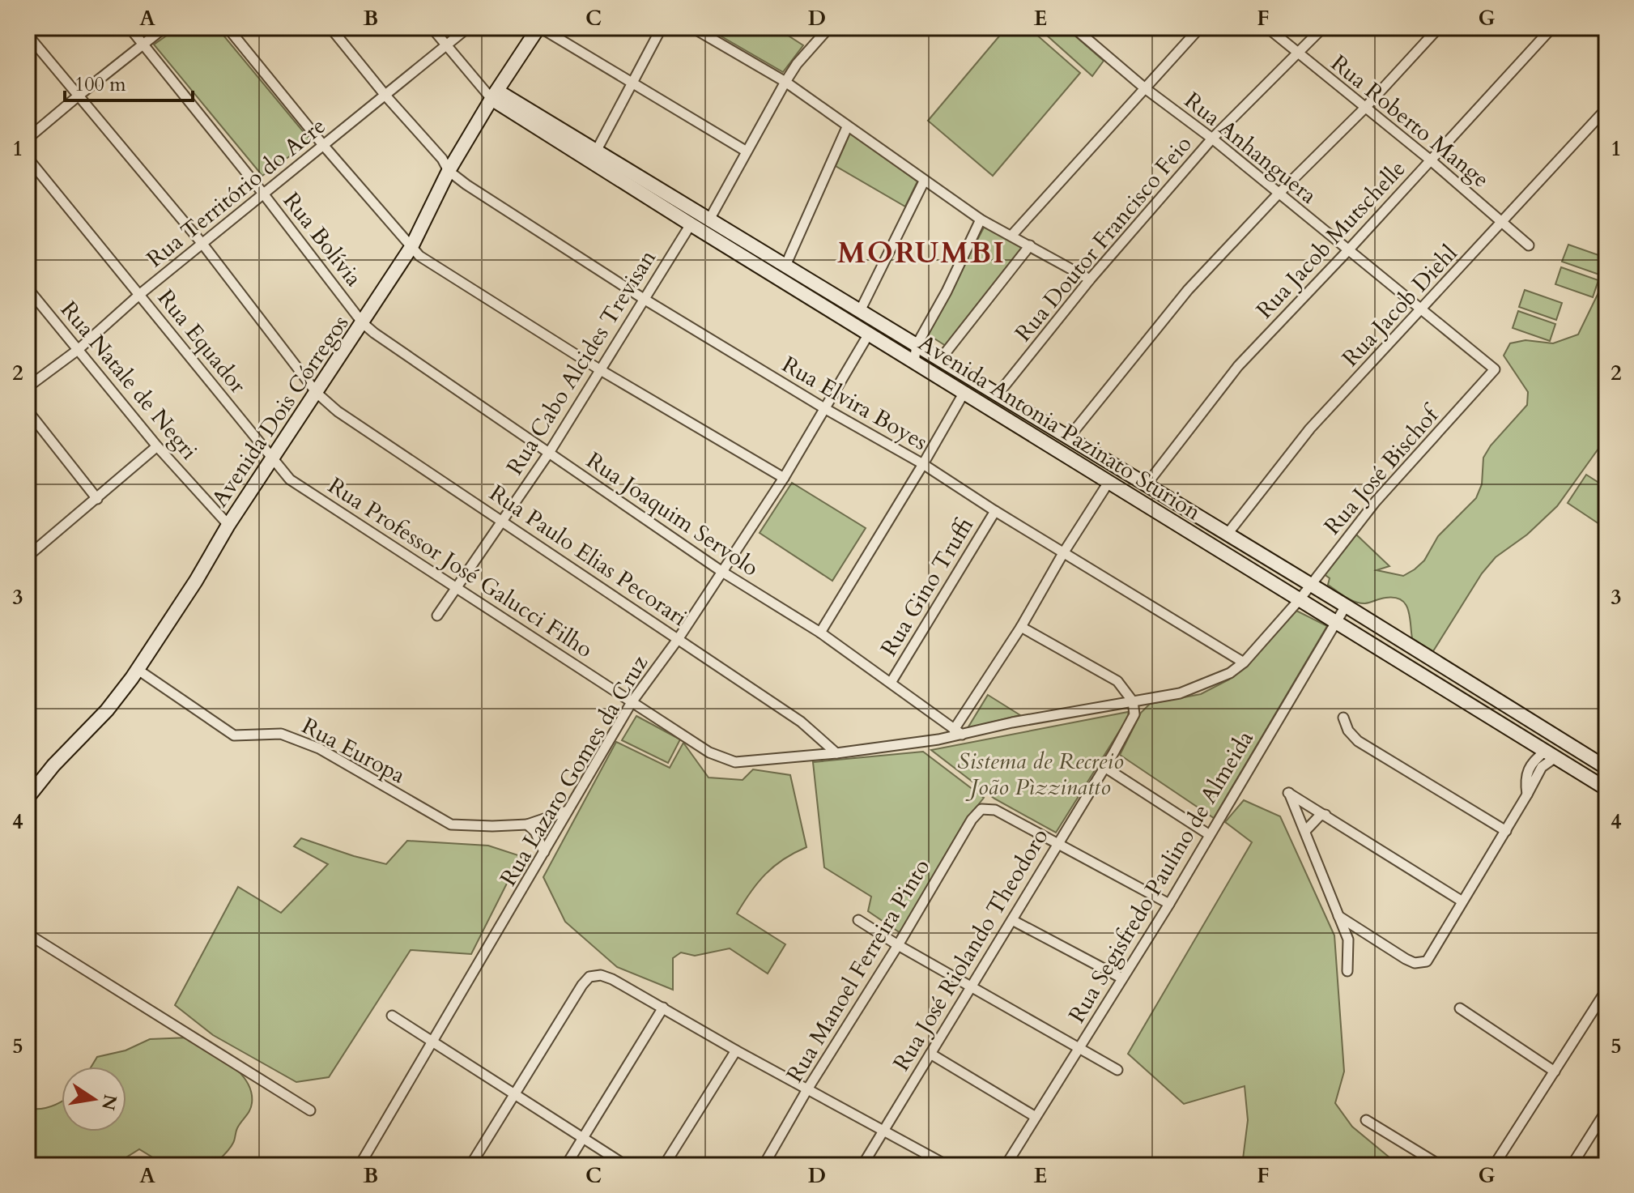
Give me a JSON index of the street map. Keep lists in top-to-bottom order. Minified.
{"streets":{"main road":["Avenida Dois Córregos","Avenida Antonia Pazinato Sturion"],"street":["Rua Roberto Mange","Rua Anhanguera","Rua Território do Acre","Rua Doutor Francisco Feio","Rua Bolívia","Rua Jacob Mutschelle","Rua Jacob Diehl","Rua Equador","Rua Cabo Alcides Trevisan","Rua Natale de Negri","Rua Elvira Boyes","Rua José Bischof","Rua Joaquim Servolo","Rua Paulo Elias Pecorari","Rua Professor José Galucci Filho","Rua Gino Truffi","Rua Europa","Rua Lazaro Gomes da Cruz","Rua Segisfredo Paulino de Almeida","Rua José Riolando Theodoro","Rua Manoel Ferreira Pinto"]},"crossings":[["Rua Roberto Mange","Rua Doutor Francisco Feio"],["Rua Roberto Mange","Rua Jacob Mutschelle"],["Rua Roberto Mange","Rua Jacob Diehl"],["Rua Anhanguera","Rua Doutor Francisco Feio"],["Rua Anhanguera","Rua Jacob Mutschelle"],["Rua Anhanguera","Rua Jacob Diehl"],["Rua Anhanguera","Rua José Bischof"],["Rua Território do Acre","Rua Bolívia"],["Rua Território do Acre","Rua Equador"],["Rua Território do Acre","Rua Natale de Negri"],["Rua Território do Acre","Rua Elvira Boyes"],["Rua Território do Acre","Rua Paulo Elias Pecorari"],["Rua Doutor Francisco Feio","Avenida Antonia Pazinato Sturion"],["Rua Bolívia","Avenida Dois Córregos"],["Rua Bolívia","Rua Joaquim Servolo"],["Rua Jacob Mutschelle","Avenida Antonia Pazinato Sturion"],["Rua Jacob Diehl","Avenida Antonia Pazinato Sturion"],["Rua Equador","Avenida Dois Córregos"],["Rua Equador","Rua Professor José Galucci Filho"],["Rua Cabo Alcides Trevisan","Rua Elvira Boyes"],["Rua Cabo Alcides Trevisan","Avenida Antonia Pazinato Sturion"],["Rua Cabo Alcides Trevisan","Rua Joaquim Servolo"],["Rua Cabo Alcides Trevisan","Rua Paulo Elias Pecorari"],["Rua Cabo Alcides Trevisan","Rua Professor José Galucci Filho"],["Rua Natale de Negri","Avenida Dois Córregos"],["Rua Elvira Boyes","Avenida Dois Córregos"],["Rua Elvira Boyes","Rua José Bischof"],["Rua Elvira Boyes","Rua Gino Truffi"],["Rua Elvira Boyes","Rua Lazaro Gomes da Cruz"],["Avenida Dois Córregos","Avenida Antonia Pazinato Sturion"],["Avenida Dois Córregos","Rua Joaquim Servolo"],["Avenida Dois Córregos","Rua Paulo Elias Pecorari"],["Avenida Dois Córregos","Rua Professor José Galucci Filho"],["Avenida Dois Córregos","Rua Europa"],["Avenida Antonia Pazinato Sturion","Rua José Bischof"],["Avenida Antonia Pazinato Sturion","Rua Lazaro Gomes da Cruz"],["Avenida Antonia Pazinato Sturion","Rua Segisfredo Paulino de Almeida"],["Rua José Bischof","Rua Joaquim Servolo"],["Rua José Bischof","Rua Professor José Galucci Filho"],["Rua José Bischof","Rua José Riolando Theodoro"],["Rua Joaquim Servolo","Rua Professor José Galucci Filho"],["Rua Joaquim Servolo","Rua Gino Truffi"],["Rua Joaquim Servolo","Rua Lazaro Gomes da Cruz"],["Rua Paulo Elias Pecorari","Rua Professor José Galucci Filho"],["Rua Paulo Elias Pecorari","Rua Lazaro Gomes da Cruz"],["Rua Professor José Galucci Filho","Rua Lazaro Gomes da Cruz"],["Rua Europa","Rua Lazaro Gomes da Cruz"],["Rua José Riolando Theodoro","Rua Manoel Ferreira Pinto"]],"districts":["MORUMBI"],"parks":["Sistema de Recreio João Pìzzinatto"],"scale_bar":"100 m","north":"right","grid":{"columns":["A","B","C","D","E","F","G"],"rows":["1","2","3","4","5"]}}
